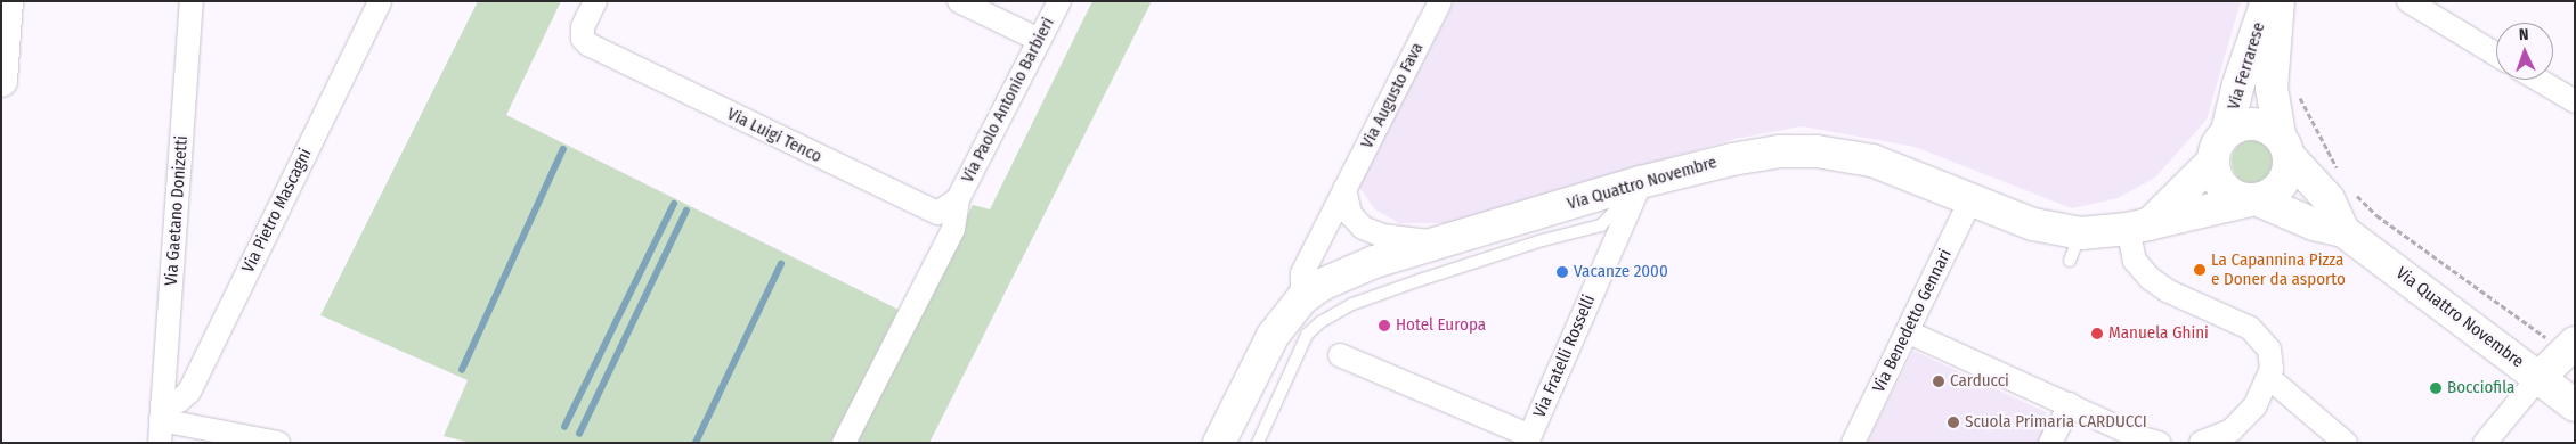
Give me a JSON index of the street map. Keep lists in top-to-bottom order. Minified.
{"streets":{"main road":["Via Ferrarese","Via Quattro Novembre"],"street":["Via Augusto Fava","Via Paolo Antonio Barbieri","Via Luigi Tenco","Via Gaetano Donizetti","Via Pietro Mascagni","Via Benedetto Gennari","Via Fratelli Rosselli"]},"crossings":[["Via Ferrarese","Via Quattro Novembre"],["Via Augusto Fava","Via Quattro Novembre"],["Via Paolo Antonio Barbieri","Via Luigi Tenco"],["Via Quattro Novembre","Via Benedetto Gennari"],["Via Quattro Novembre","Via Fratelli Rosselli"],["Via Gaetano Donizetti","Via Pietro Mascagni"]],"places":["La Capannina Pizza e Doner da asporto","Vacanze 2000","Hotel Europa","Manuela Ghini","Carducci","Bocciofila","Scuola Primaria CARDUCCI"],"north":"top"}
